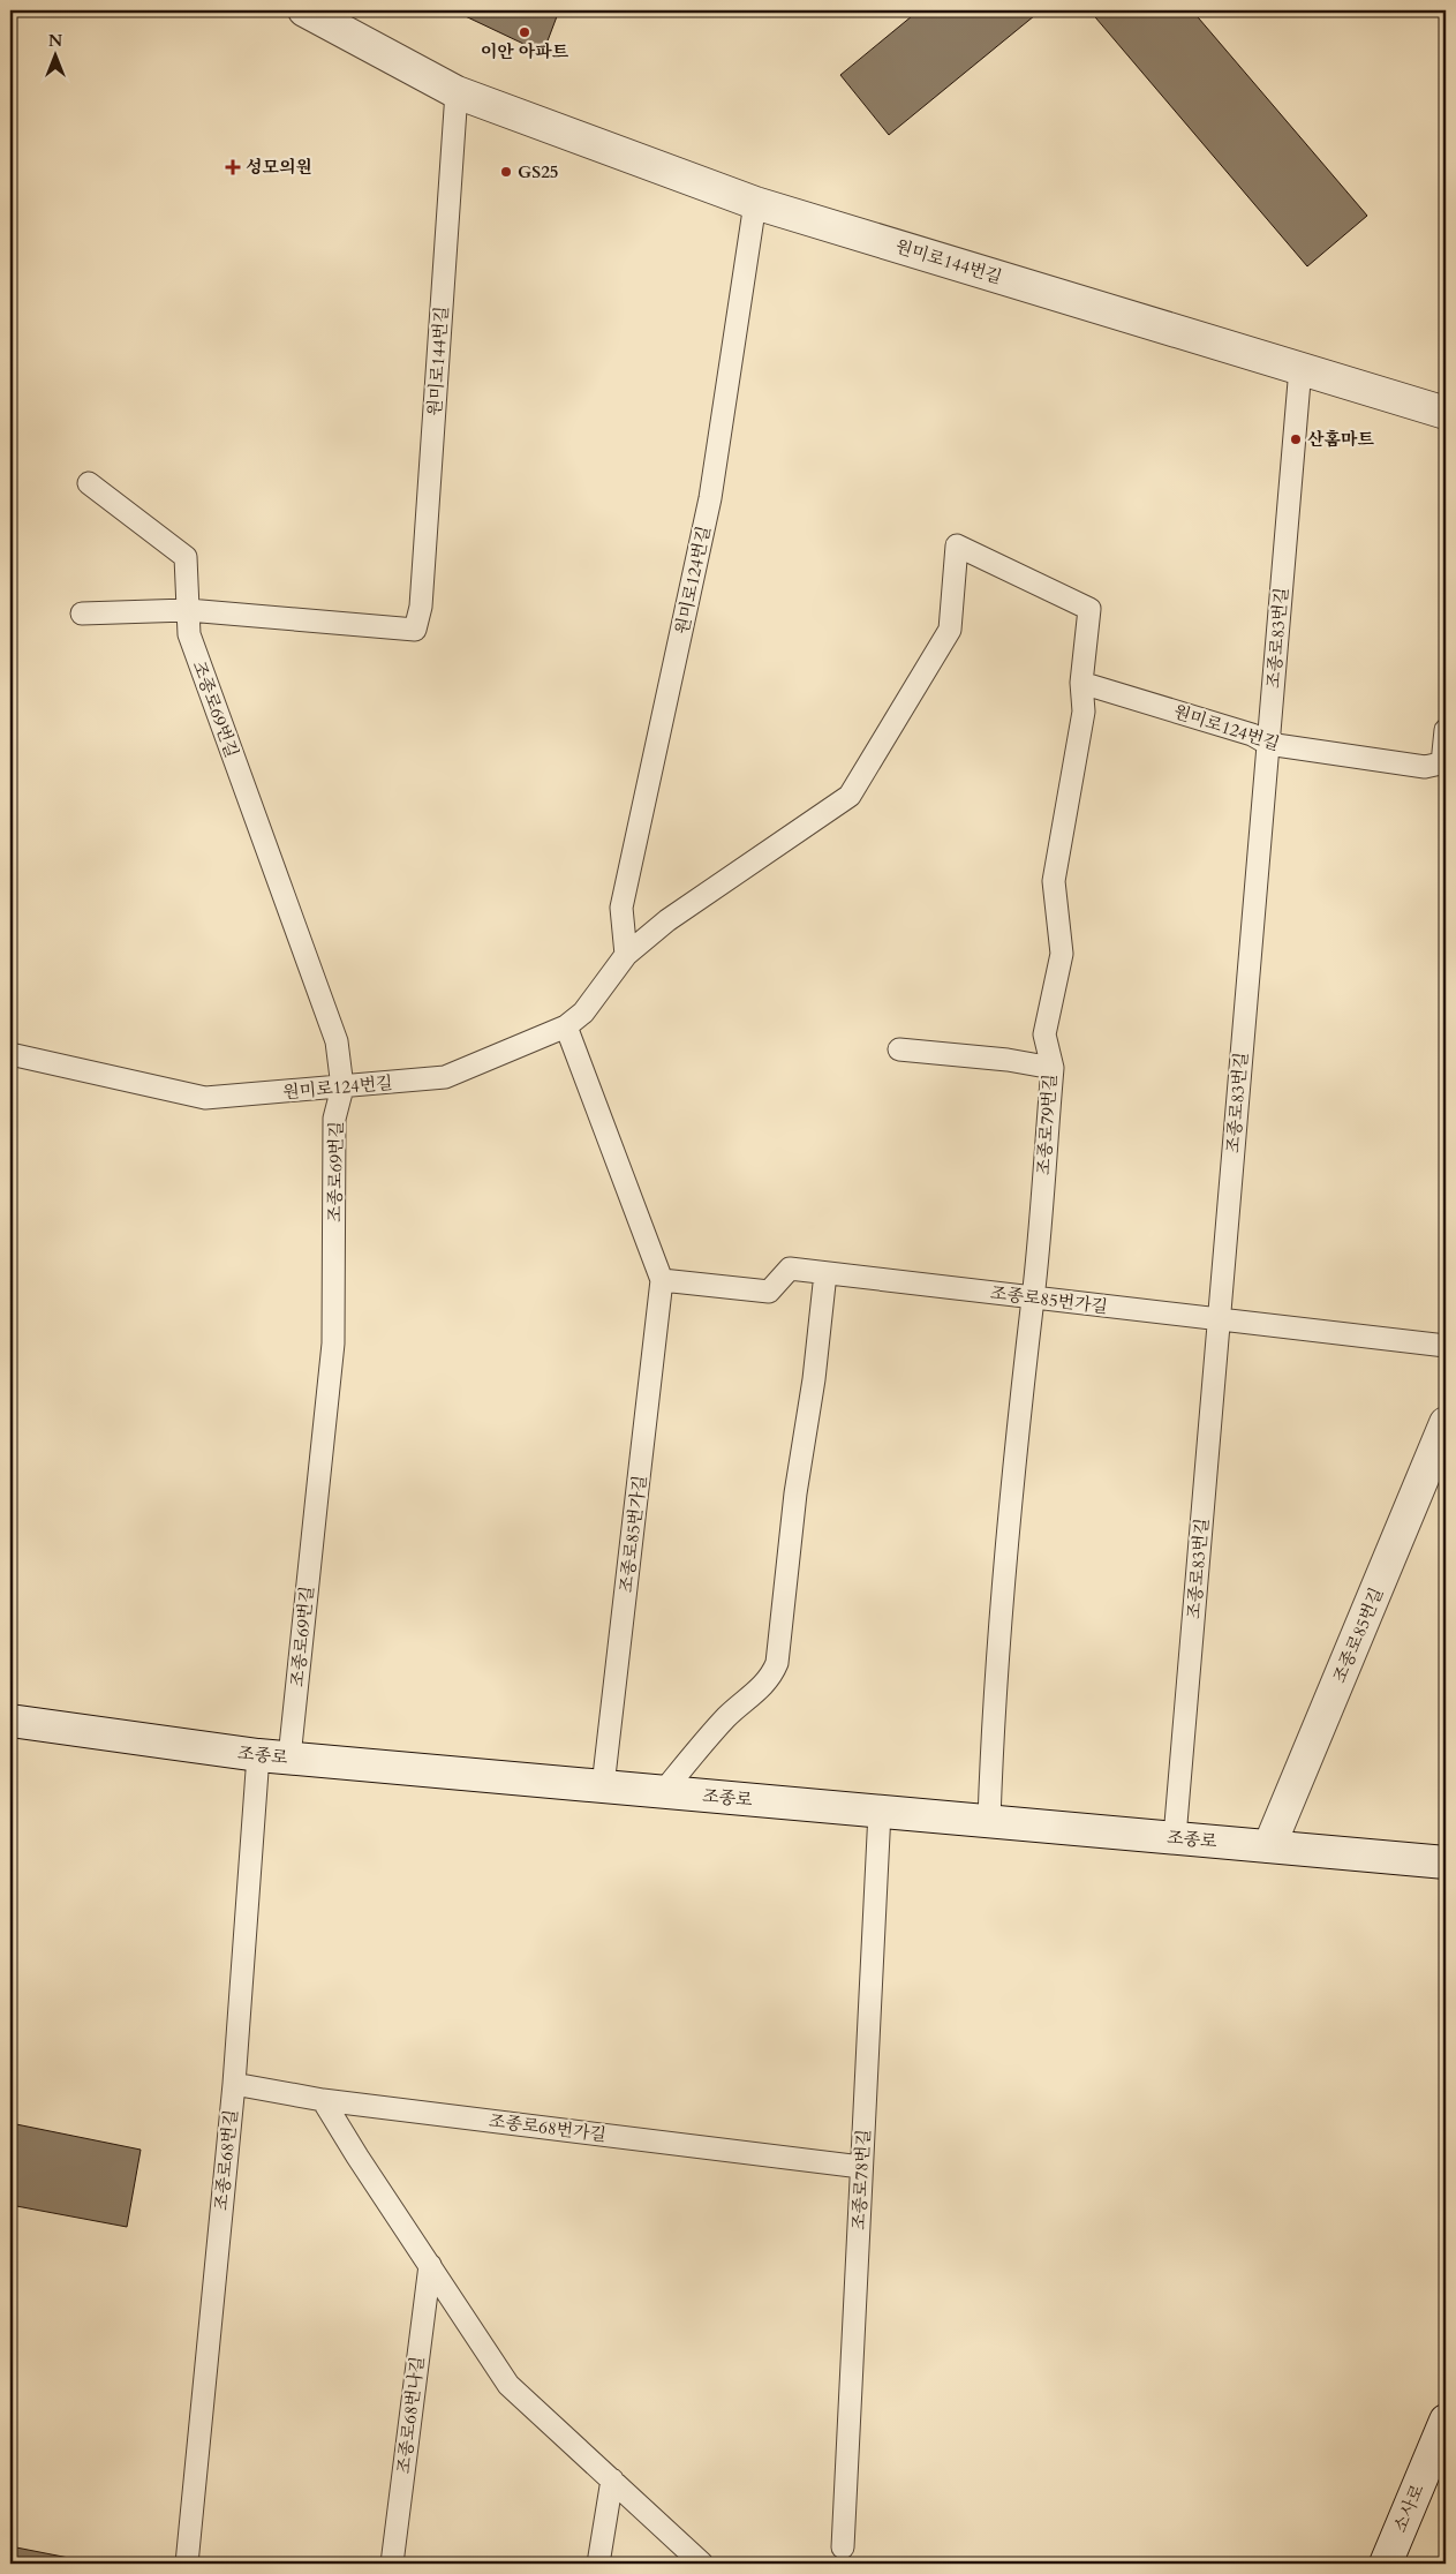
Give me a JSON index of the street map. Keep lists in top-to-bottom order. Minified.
{"streets":{"street":["원미로144번길","조종로85번길","조종로","소사로"],"lane":["원미로124번길","조종로83번길","조종로69번길","조종로79번길","조종로85번가길","조종로68번가길","조종로68번길","조종로78번길","조종로68번나길"]},"crossings":[["원미로144번길","원미로124번길"],["원미로144번길","조종로83번길"],["원미로144번길","조종로69번길"],["원미로124번길","조종로83번길"],["원미로124번길","조종로69번길"],["원미로124번길","조종로79번길"],["원미로124번길","조종로85번가길"],["조종로83번길","조종로85번가길"],["조종로83번길","조종로"],["조종로69번길","조종로"],["조종로79번길","조종로85번가길"],["조종로79번길","조종로"],["조종로85번가길","조종로"],["조종로85번길","조종로"],["조종로","조종로68번길"],["조종로","조종로78번길"],["조종로68번가길","조종로68번길"],["조종로68번가길","조종로78번길"]],"places":{"other":["이안 아파트","GS25","산홈마트"],"health":["성모의원"]},"north":"top"}
